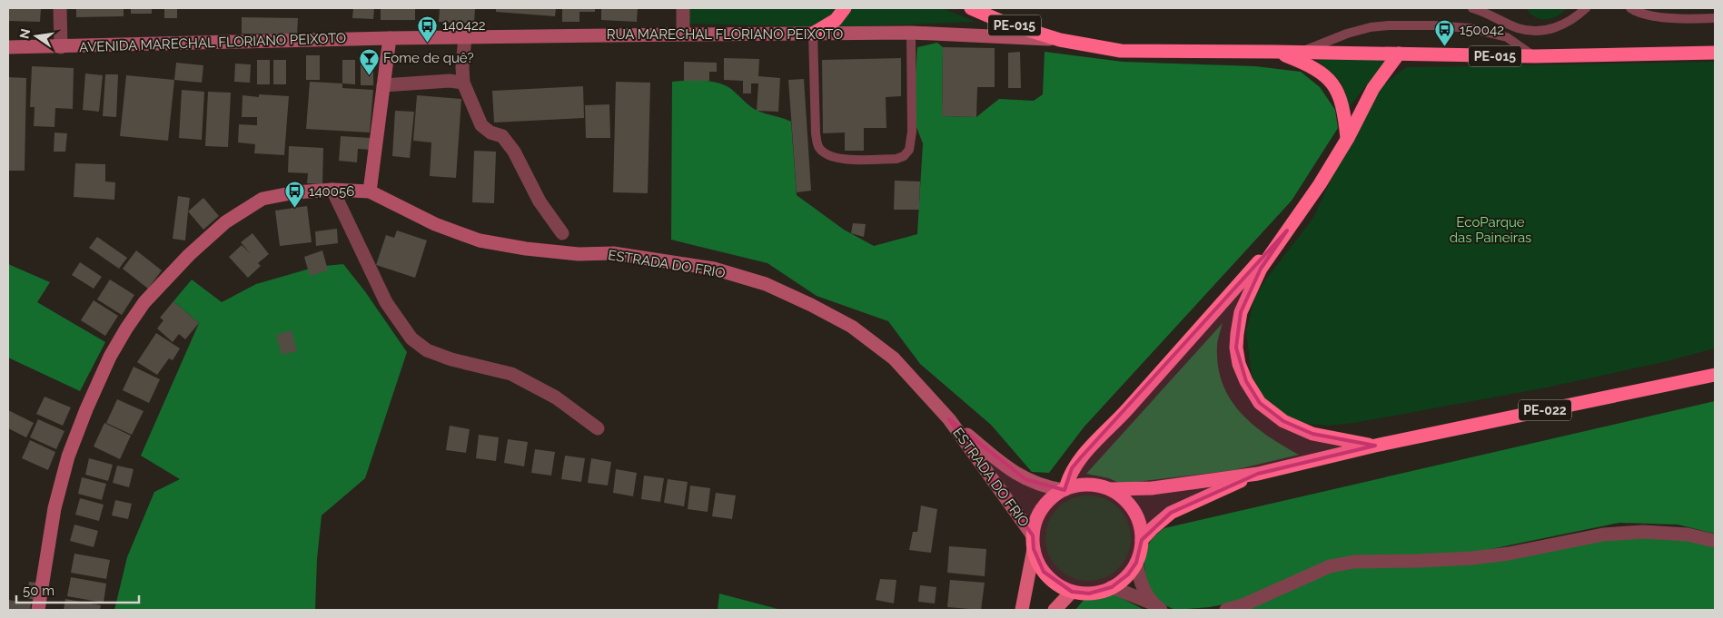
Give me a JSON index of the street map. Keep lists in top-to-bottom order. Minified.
{"streets":{"highway":["PE-015","PE-022"],"main road":["RUA MARECHAL FLORIANO PEIXOTO","AVENIDA MARECHAL FLORIANO PEIXOTO","ESTRADA DO FRIO"]},"crossings":[["PE-015","RUA MARECHAL FLORIANO PEIXOTO"],["RUA MARECHAL FLORIANO PEIXOTO","AVENIDA MARECHAL FLORIANO PEIXOTO"]],"parks":["EcoParque das Paineiras"],"places":{"bus stop":["140422","150042","140056"],"bar":["Fome de quê?"]},"scale_bar":"50 m","north":"left"}
